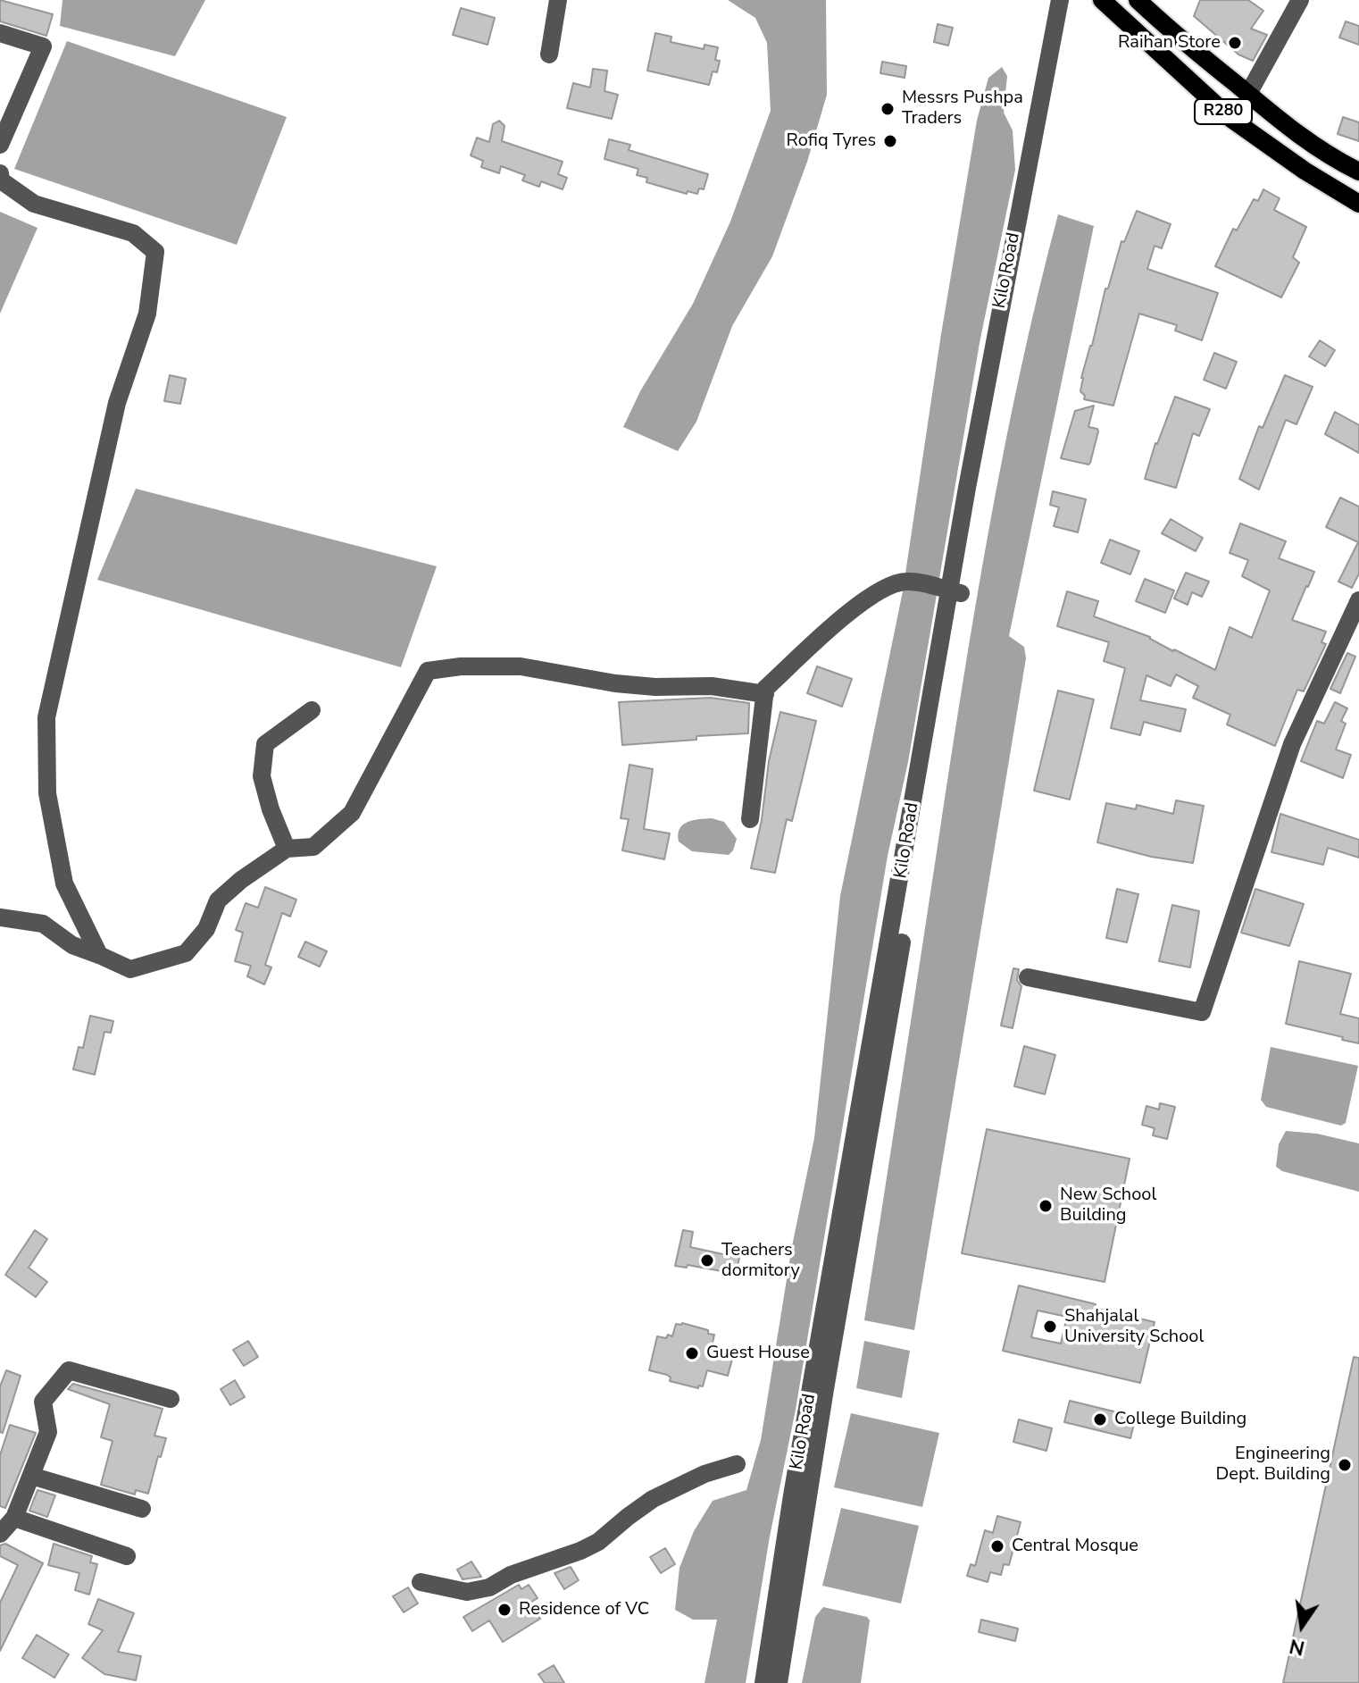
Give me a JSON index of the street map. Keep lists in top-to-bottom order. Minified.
{"streets":{"main road":["R280"],"street":["Kilo Road"]},"places":["Raihan Store","Messrs Pushpa Traders","Rofiq Tyres","New School Building","Teachers dormitory","Shahjalal University School","Guest House","College Building","Engineering Dept. Building","Central Mosque","Residence of VC"],"north":"bottom"}
